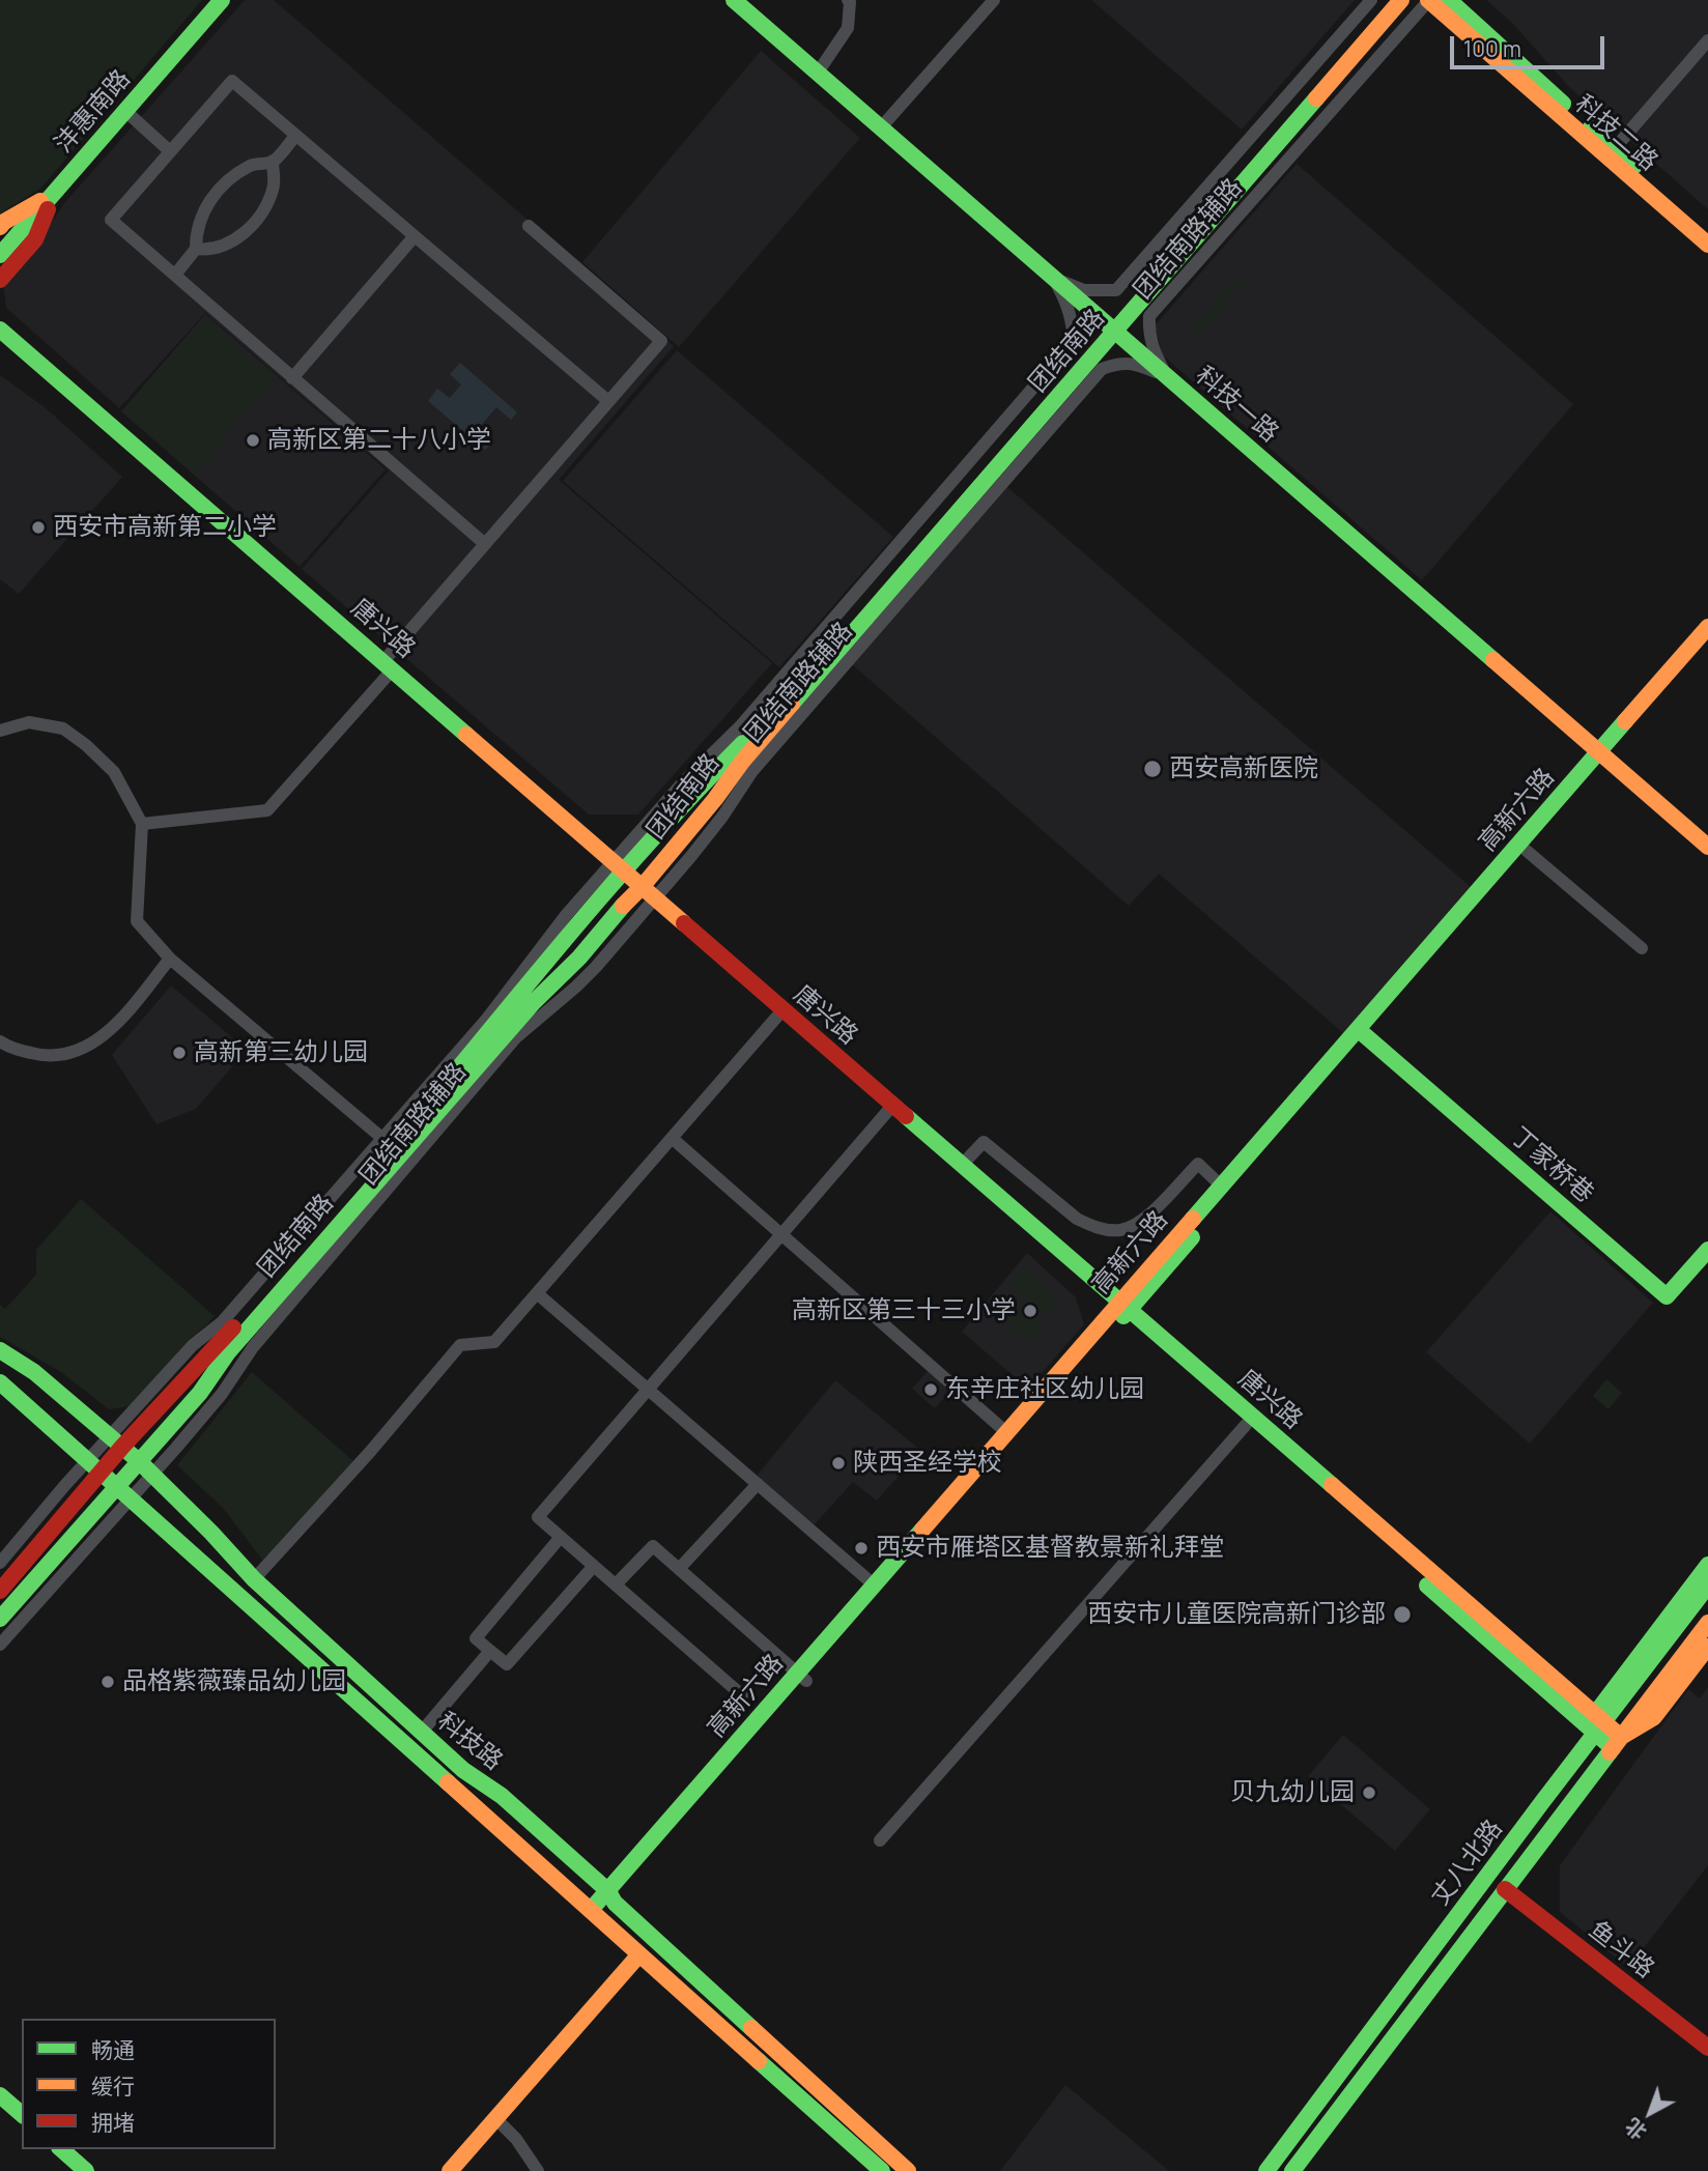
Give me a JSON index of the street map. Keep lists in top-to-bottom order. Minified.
{"streets":{"main road":["沣惠南路","科技二路","团结南路","科技一路","唐兴路","高新六路","丁家桥巷","科技路","丈八北路","鱼斗路"],"street":["团结南路辅路"]},"crossings":[["科技二路","团结南路辅路"],["团结南路辅路","团结南路"],["团结南路辅路","科技一路"],["团结南路辅路","唐兴路"],["团结南路辅路","科技路"],["团结南路","科技一路"],["团结南路","唐兴路"],["团结南路","科技路"],["科技一路","高新六路"],["唐兴路","高新六路"],["唐兴路","丈八北路"],["高新六路","丁家桥巷"],["高新六路","科技路"],["丈八北路","鱼斗路"]],"places":["高新区第二十八小学","西安市高新第二小学","西安高新医院","高新第三幼儿园","高新区第三十三小学","东辛庄社区幼儿园","陕西圣经学校","西安市雁塔区基督教景新礼拜堂","西安市儿童医院高新门诊部","品格紫薇臻品幼儿园","贝九幼儿园"],"legend":["畅通","缓行","拥堵"],"scale_bar":"100 m","north":"bottom left"}
